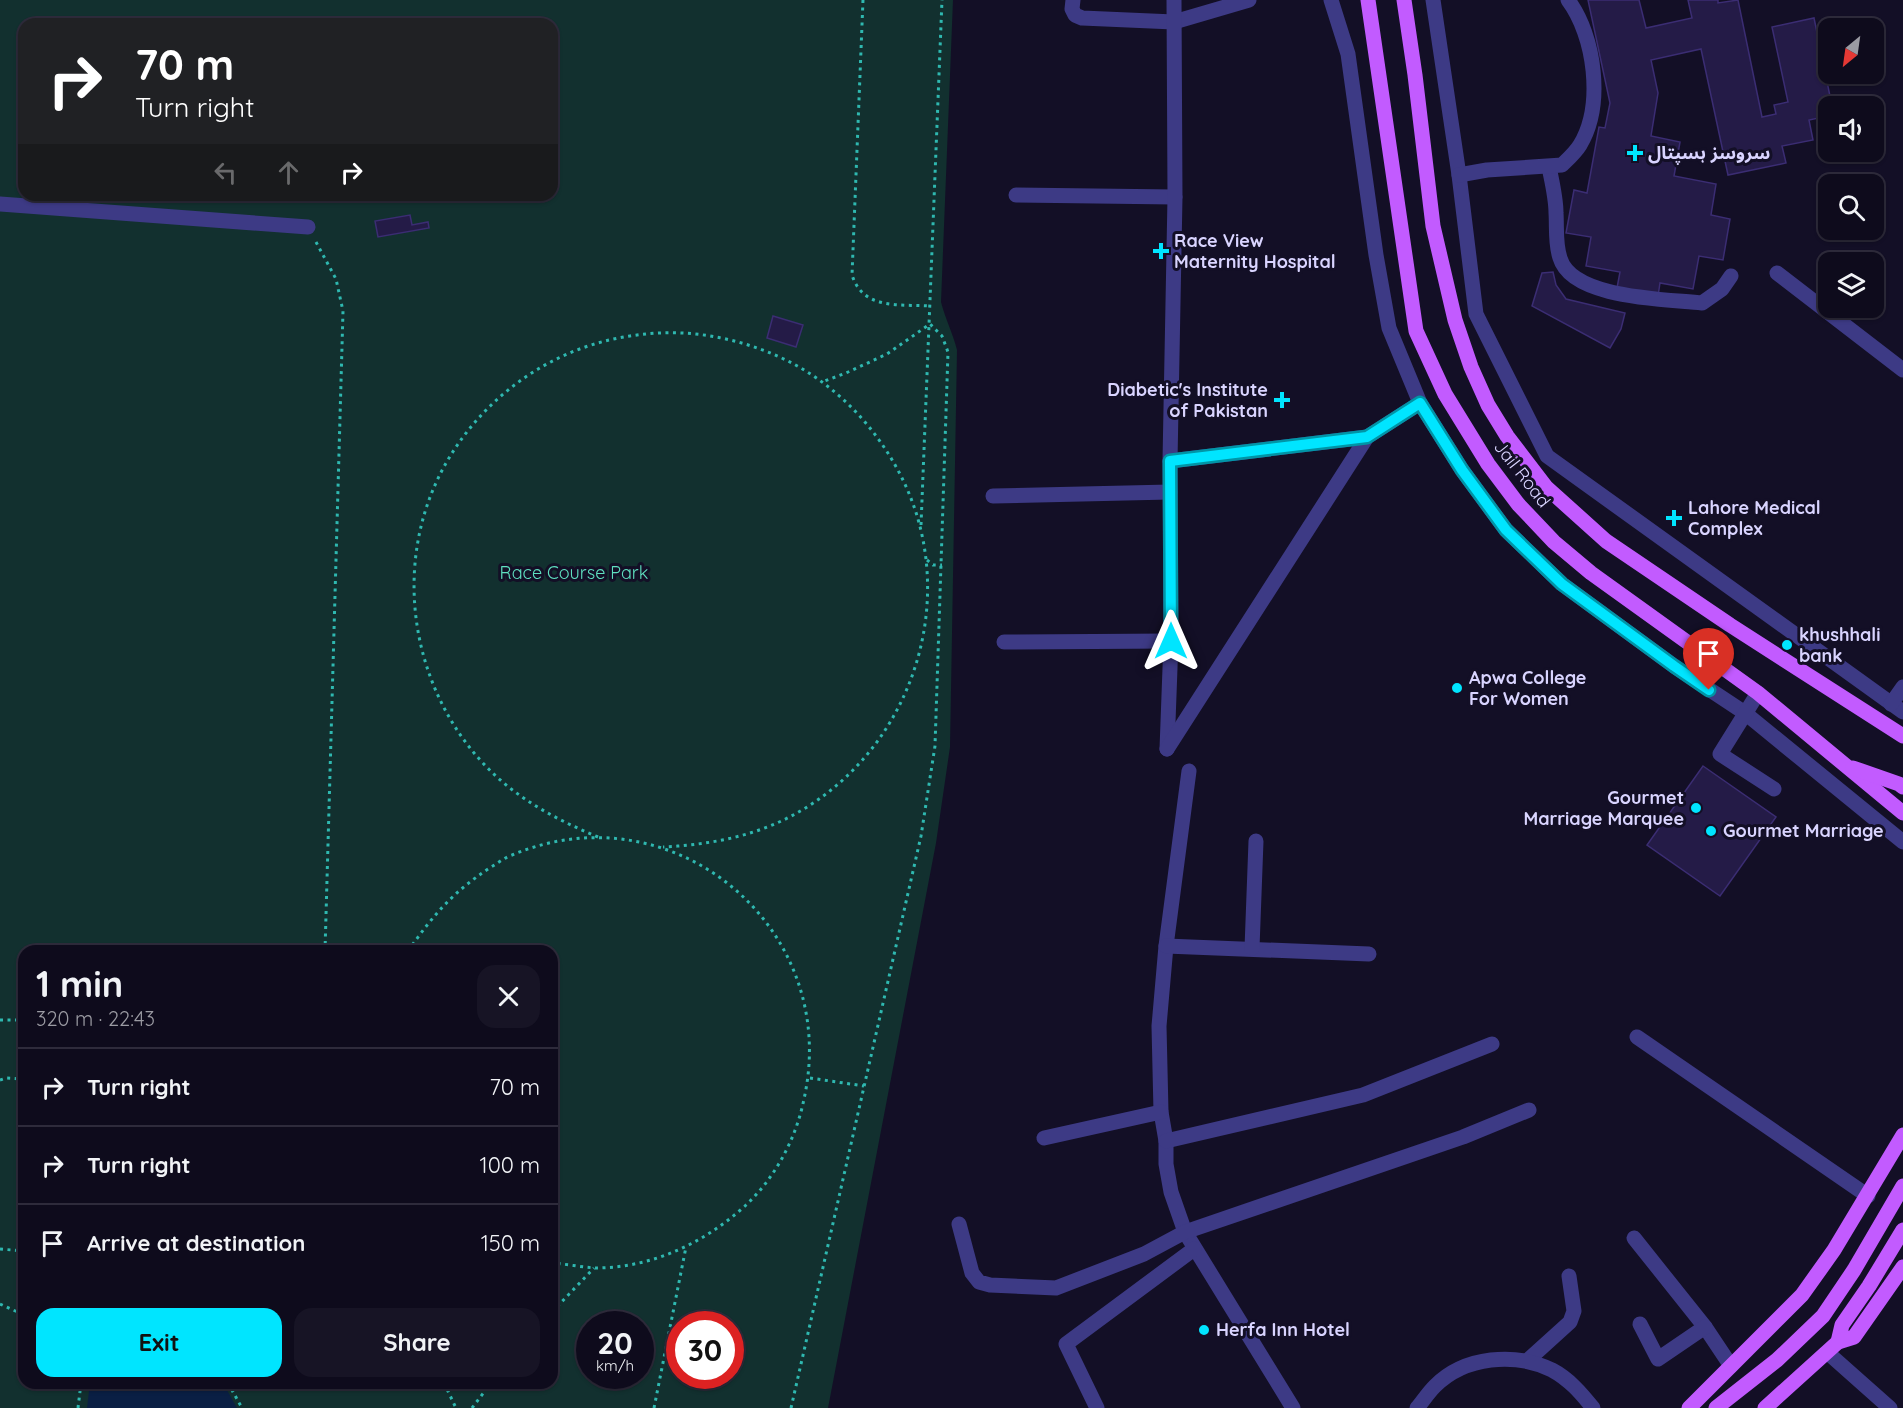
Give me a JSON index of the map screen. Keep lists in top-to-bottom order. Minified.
{"streets":{"main road":["Jail Road"]},"parks":["Race Course Park"],"places":{"health":["سروسز ہسپتال","Race View Maternity Hospital","Diabetic's Institute of Pakistan","Lahore Medical Complex"],"other":["khushhali bank","Apwa College For Women","Gourmet Marriage Marquee","Gourmet Marriage","Herfa Inn Hotel"]},"north":"bottom left","page":{"turn":["70 m","Turn right"],"heading":["1 min","320 m · 22:43"],"list":[{"name":"Turn right","value":"70 m"},{"name":"Turn right","value":"100 m"},{"name":"Arrive at destination","value":"150 m"}],"buttons":["Exit","Share"],"speed":"20 km/h","limit":"30"}}
